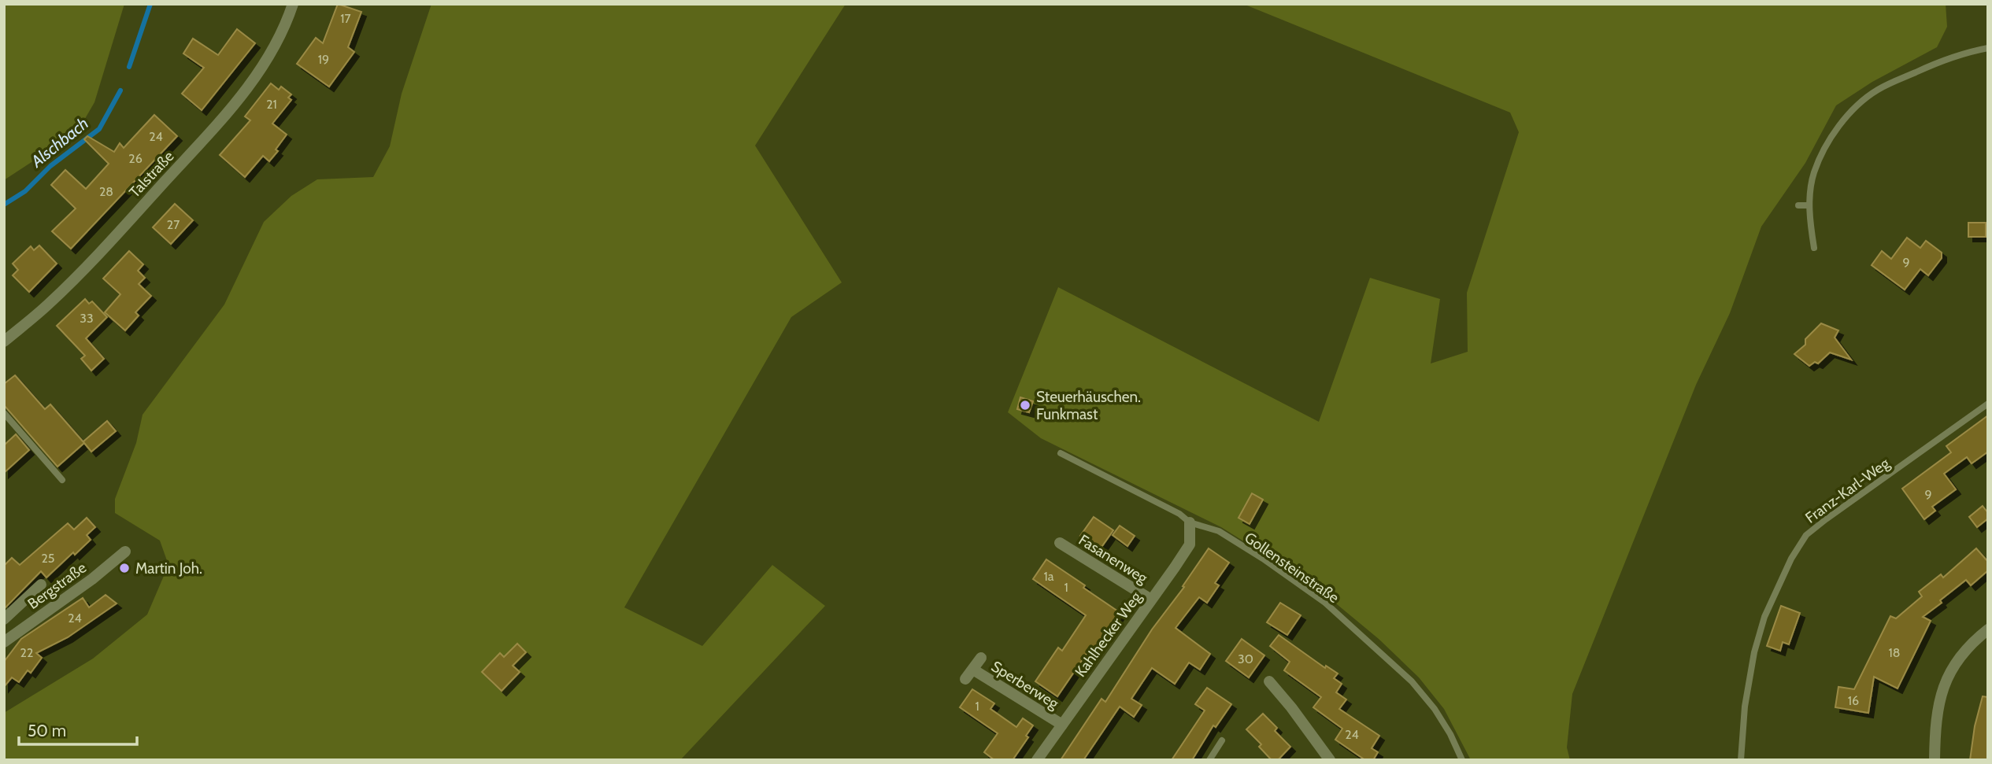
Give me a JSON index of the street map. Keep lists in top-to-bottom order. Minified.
{"streets":{"street":["Talstraße","Fasanenweg","Bergstraße","Kahlhecker Weg","Sperberweg"],"lane":["Franz-Karl-Weg","Gollensteinstraße"]},"crossings":[["Fasanenweg","Kahlhecker Weg"],["Gollensteinstraße","Kahlhecker Weg"],["Kahlhecker Weg","Sperberweg"]],"water":["Alschbach"],"places":["Steuerhäuschen. Funkmast","Martin Joh."],"house_numbers":["17","19","21","24","26","28","27","9","33","9","25","1a","1","24","22","18","30","16","1","24"],"scale_bar":"50 m"}
